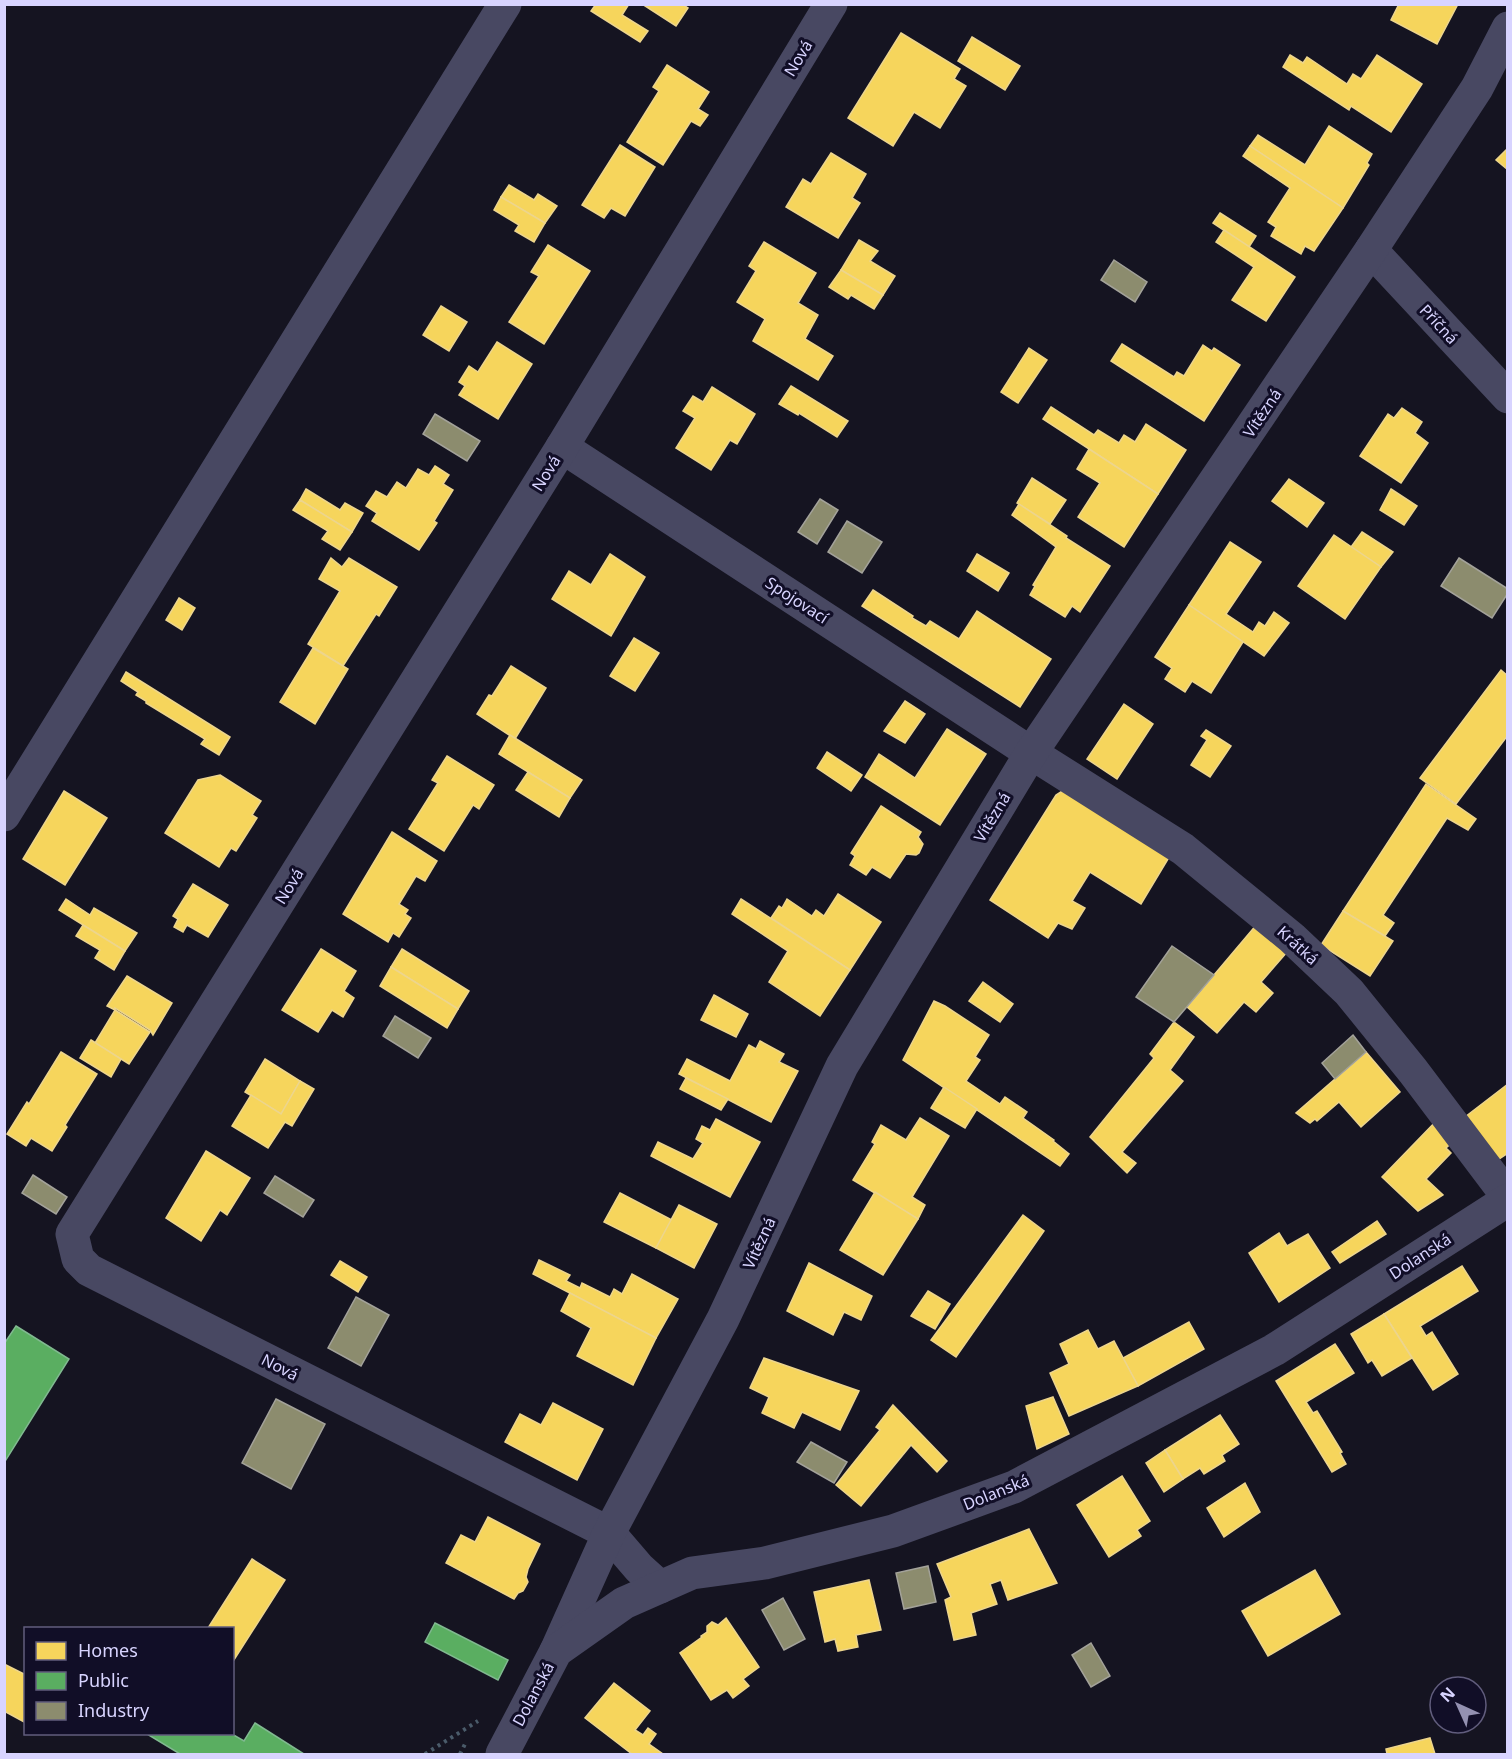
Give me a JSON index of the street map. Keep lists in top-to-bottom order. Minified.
{"streets":{"street":["Nová","Příčná","Vítězná","Spojovací","Krátká","Dolanská"]},"crossings":[["Nová","Vítězná"],["Nová","Spojovací"],["Příčná","Vítězná"],["Vítězná","Spojovací"],["Vítězná","Krátká"],["Vítězná","Dolanská"],["Spojovací","Krátká"],["Krátká","Dolanská"]],"legend":["Homes","Public","Industry"],"north":"top left"}
